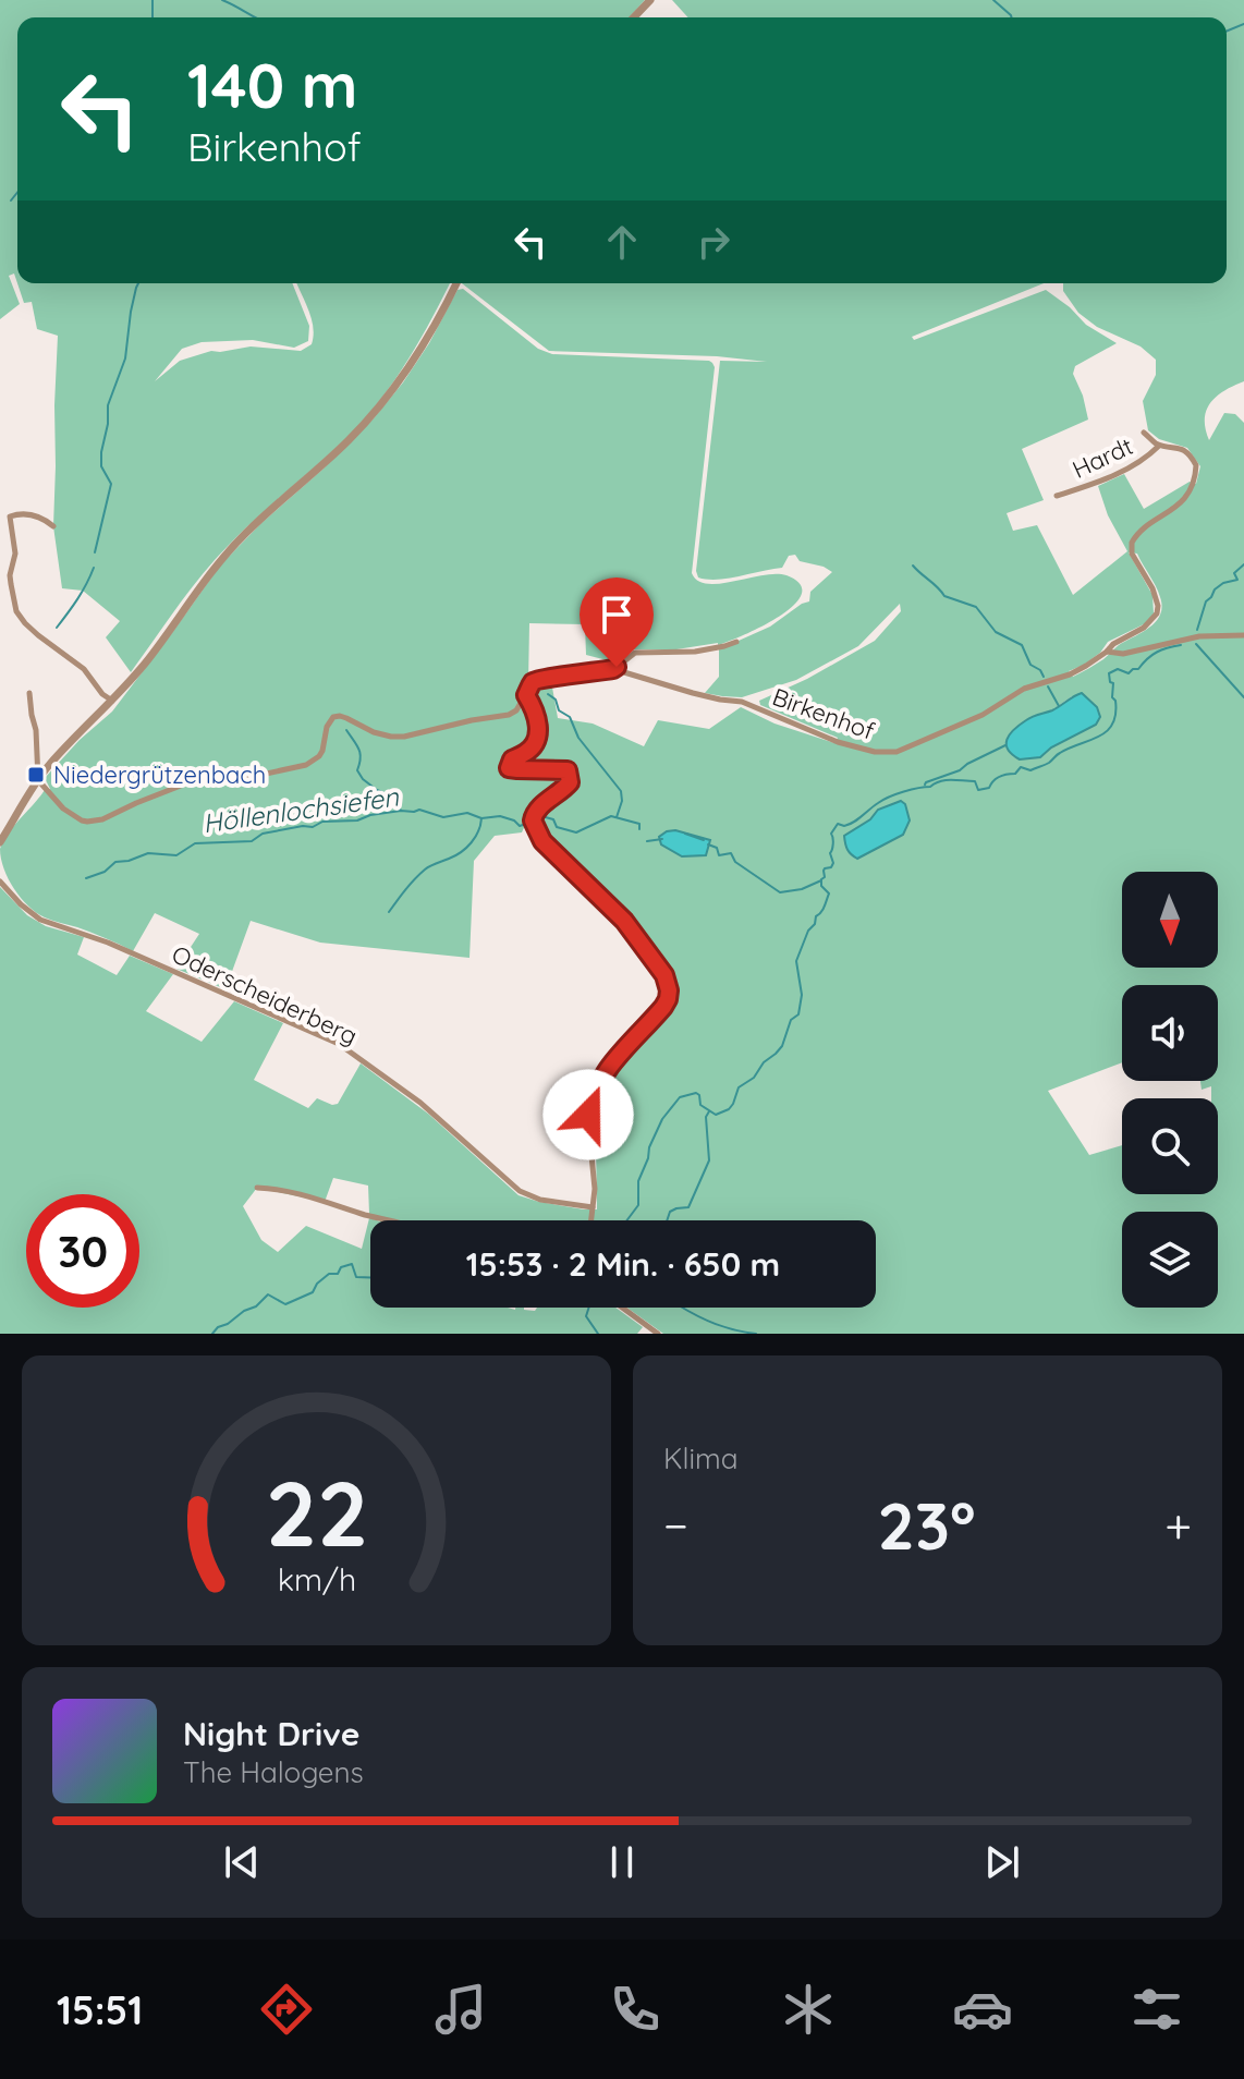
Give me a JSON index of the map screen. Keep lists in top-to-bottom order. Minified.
{"streets":{"street":["Hardt","Birkenhof","Oderscheiderberg"]},"crossings":[["Hardt","Birkenhof"]],"water":["Höllenlochsiefen"],"places":{"transit":["Niedergrützenbach"]},"north":"bottom","page":{"turn":["140 m","Birkenhof"],"limit":"30","trip":"15:53 · 2 Min. · 650 m","tile":"Klima","heat":["−","23°","+"],"song":["Night Drive","The Halogens"],"tabs":"15:51","gauge":["22","km/h"]}}
